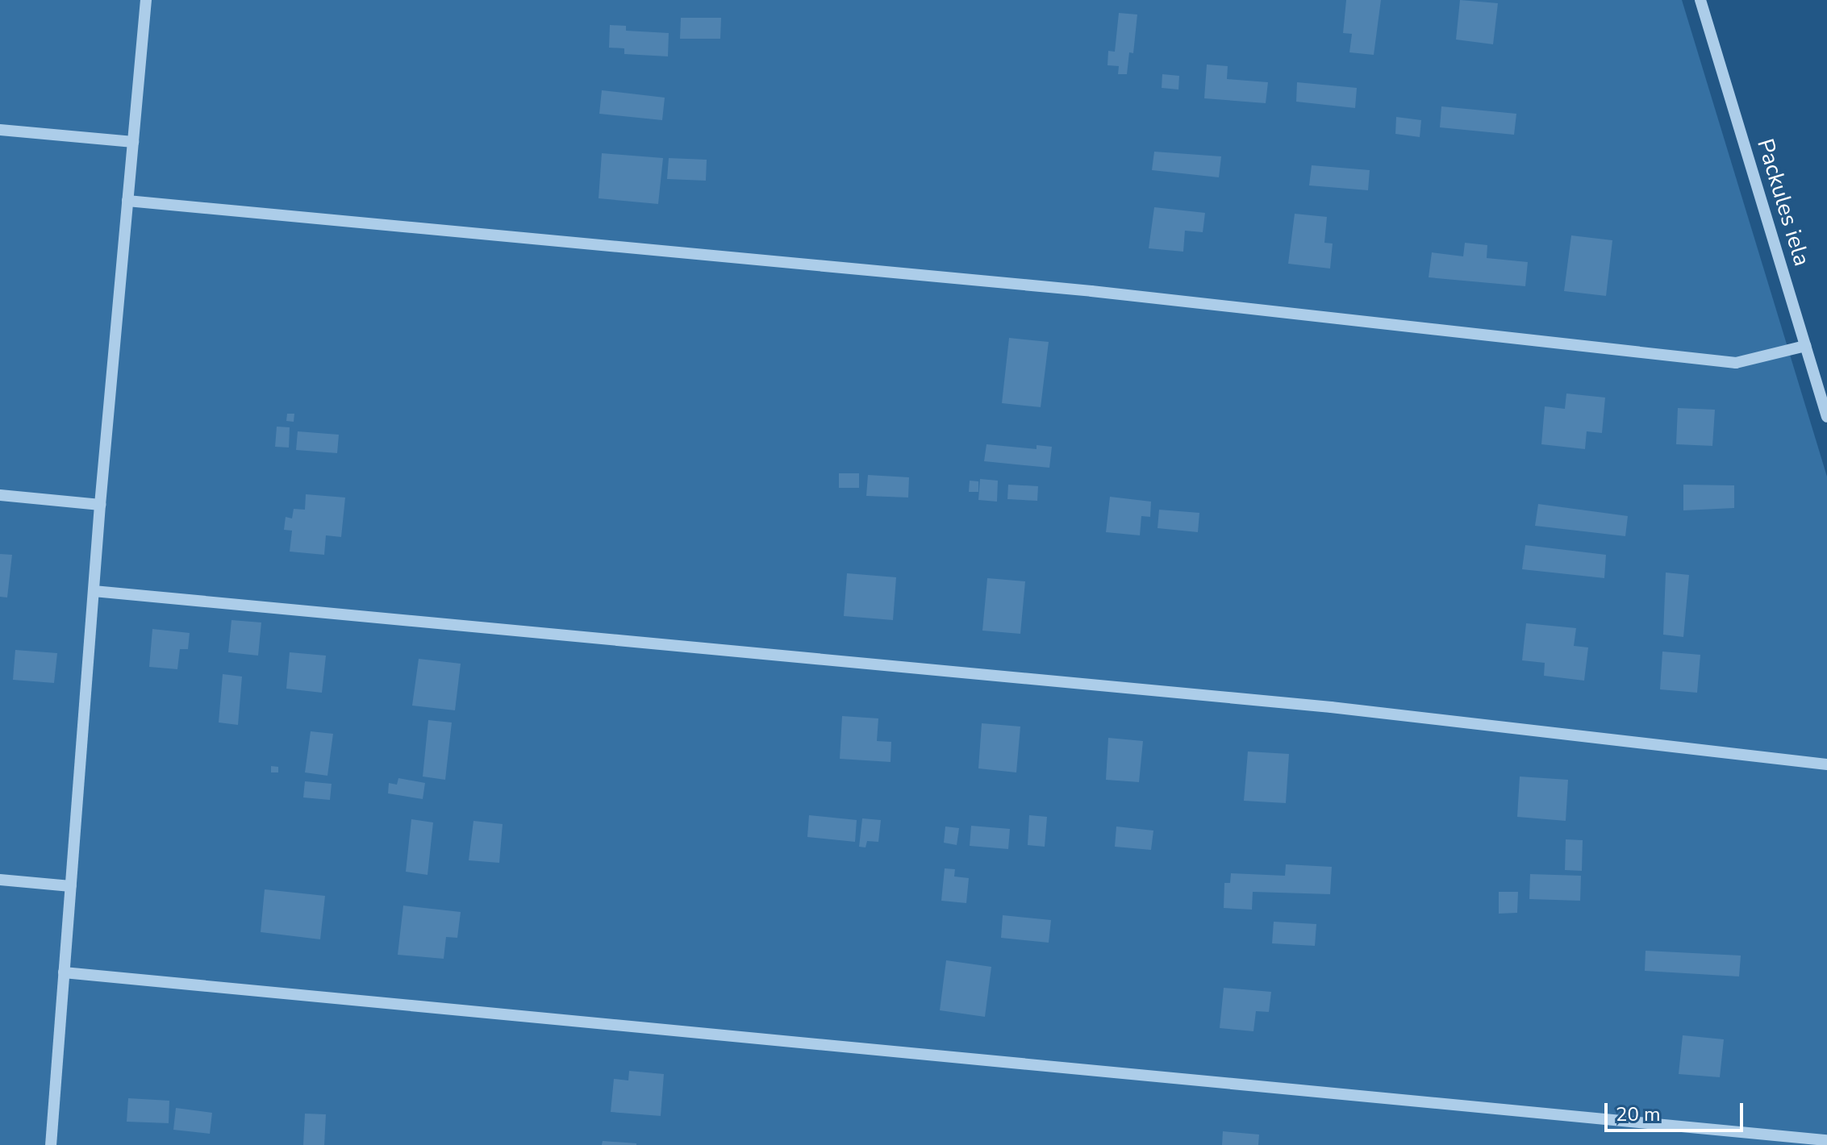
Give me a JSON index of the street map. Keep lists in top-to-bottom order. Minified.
{"streets":{"street":["Packules iela"]},"scale_bar":"20 m"}
